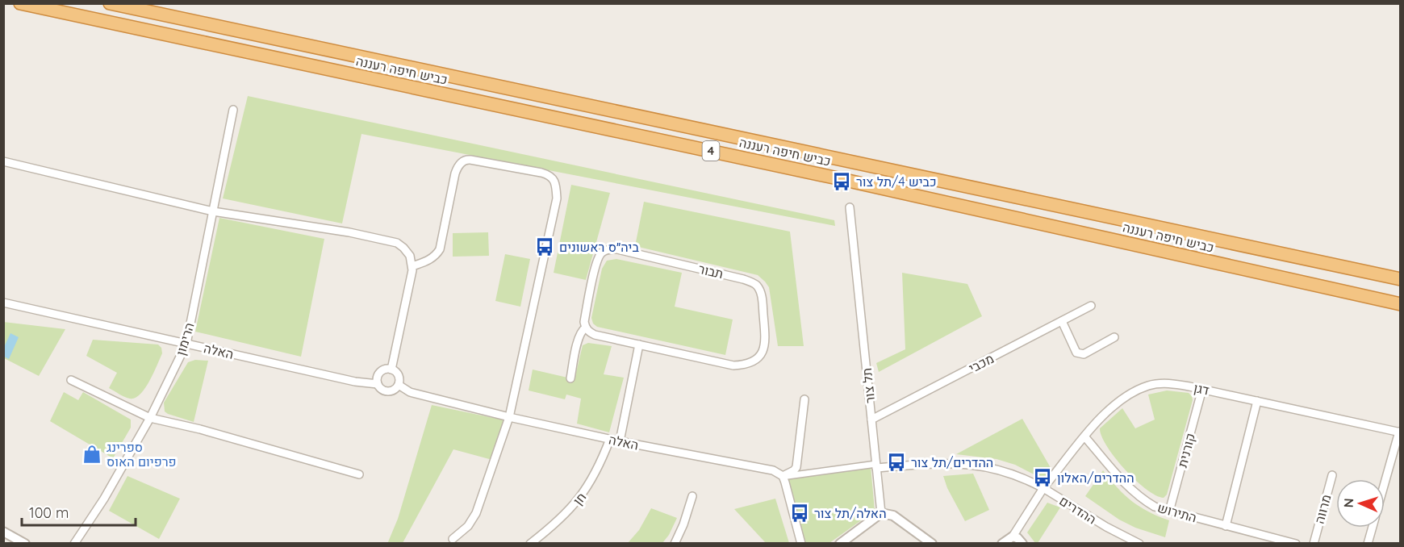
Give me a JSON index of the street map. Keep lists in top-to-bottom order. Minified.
{"streets":{"highway":["כביש חיפה רעננה","4"],"street":["תבור","הרימון","האלה","מכבי","תל צור","דגן","קורנית","חן","מרווה","ההדרים","התירוש"]},"crossings":[["הרימון","האלה"],["האלה","חן"],["מכבי","תל צור"],["תל צור","ההדרים"],["דגן","קורנית"],["דגן","ההדרים"],["דגן","התירוש"],["קורנית","התירוש"]],"places":{"bus stop":["כביש 4/תל צור","ביה״ס ראשונים","ההדרים/תל צור","ההדרים/האלון","האלה/תל צור"],"shop":["ספרינג פרפיום האוס"]},"scale_bar":"100 m","north":"left"}
